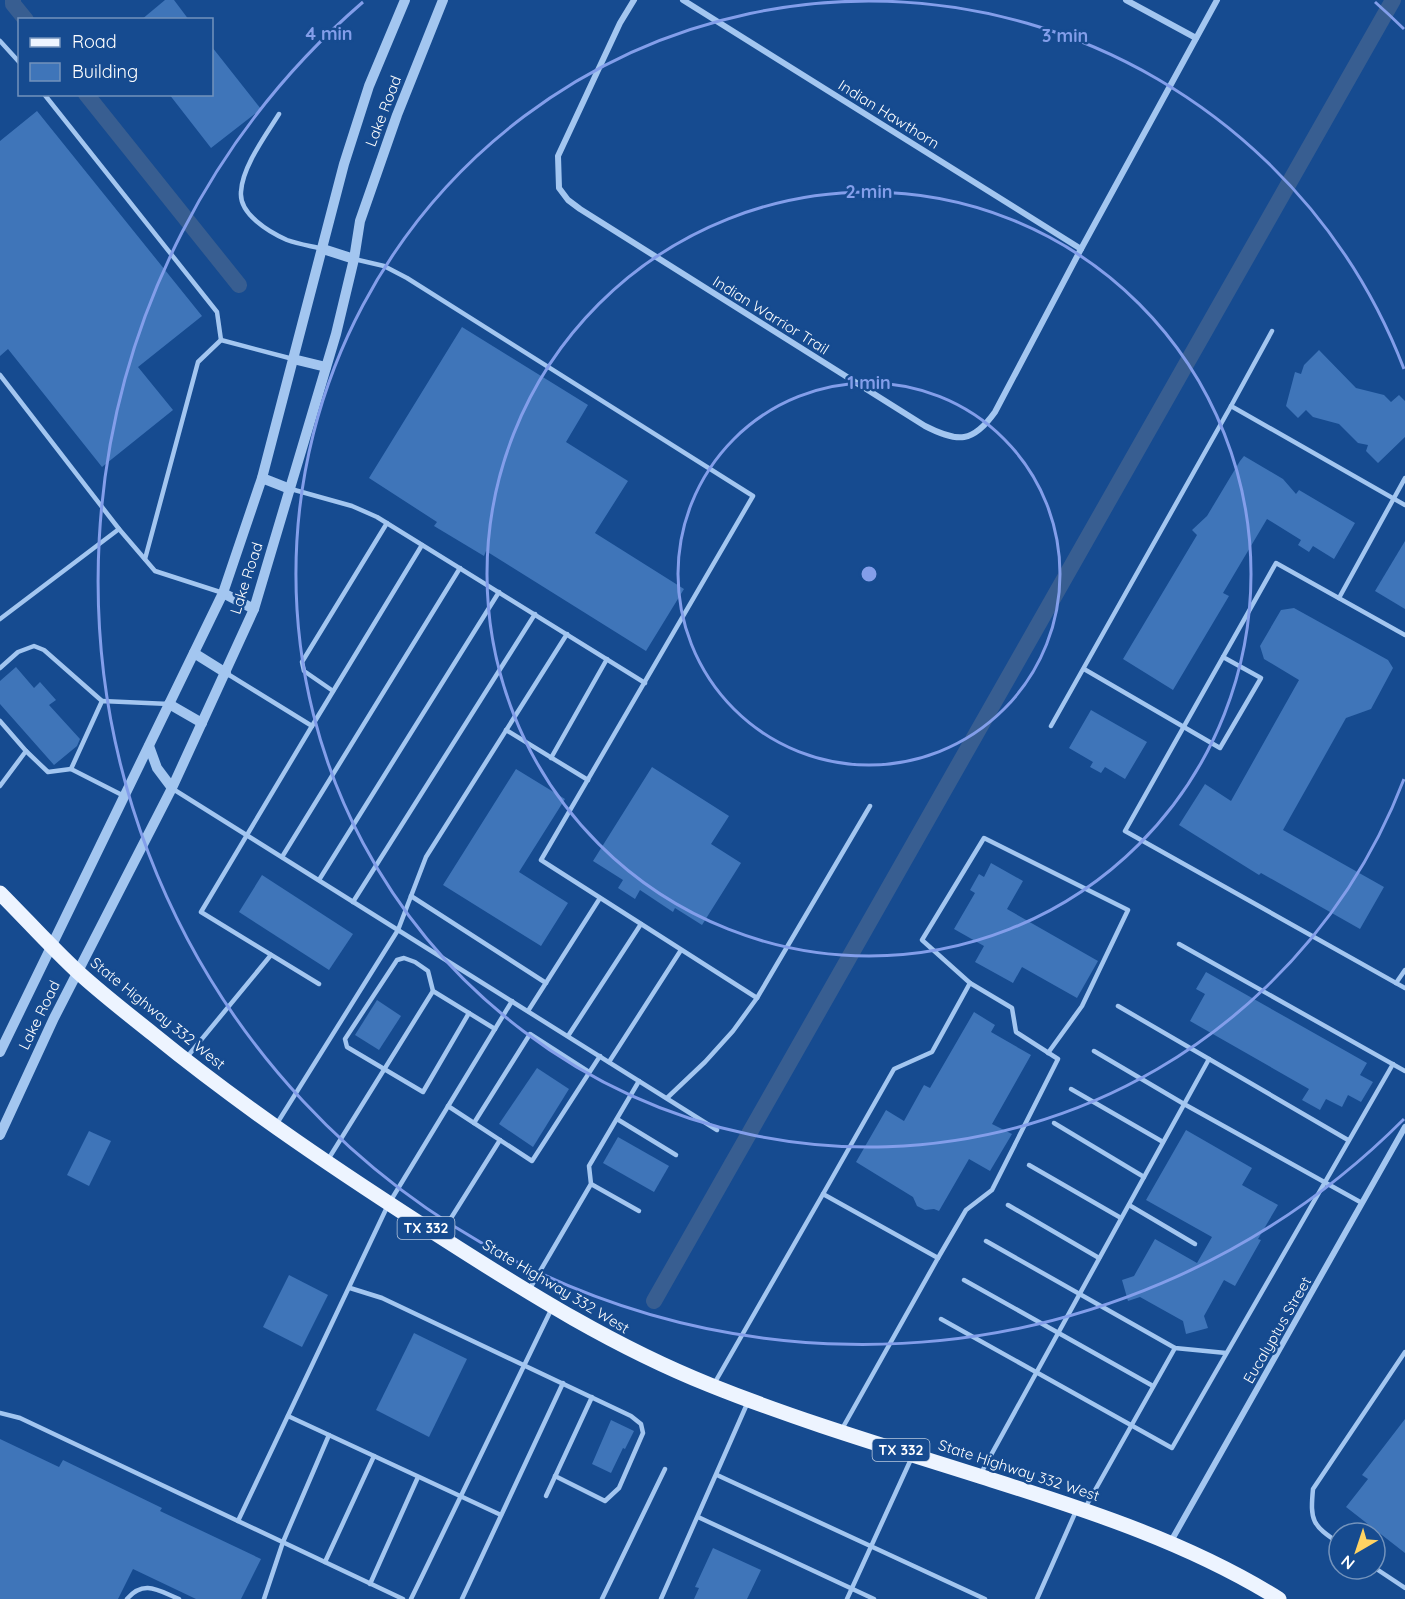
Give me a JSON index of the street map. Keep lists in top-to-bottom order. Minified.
{"streets":{"main road":["State Highway 332 West","TX 332"],"street":["Lake Road","Indian Hawthorn","Indian Warrior Trail","Eucalyptus Street"]},"crossings":[["Lake Road","State Highway 332 West"],["Indian Hawthorn","Indian Warrior Trail"],["State Highway 332 West","Eucalyptus Street"]],"legend":["Road","Building"],"north":"bottom left","rings":["4 min","3 min","2 min","1 min"]}
